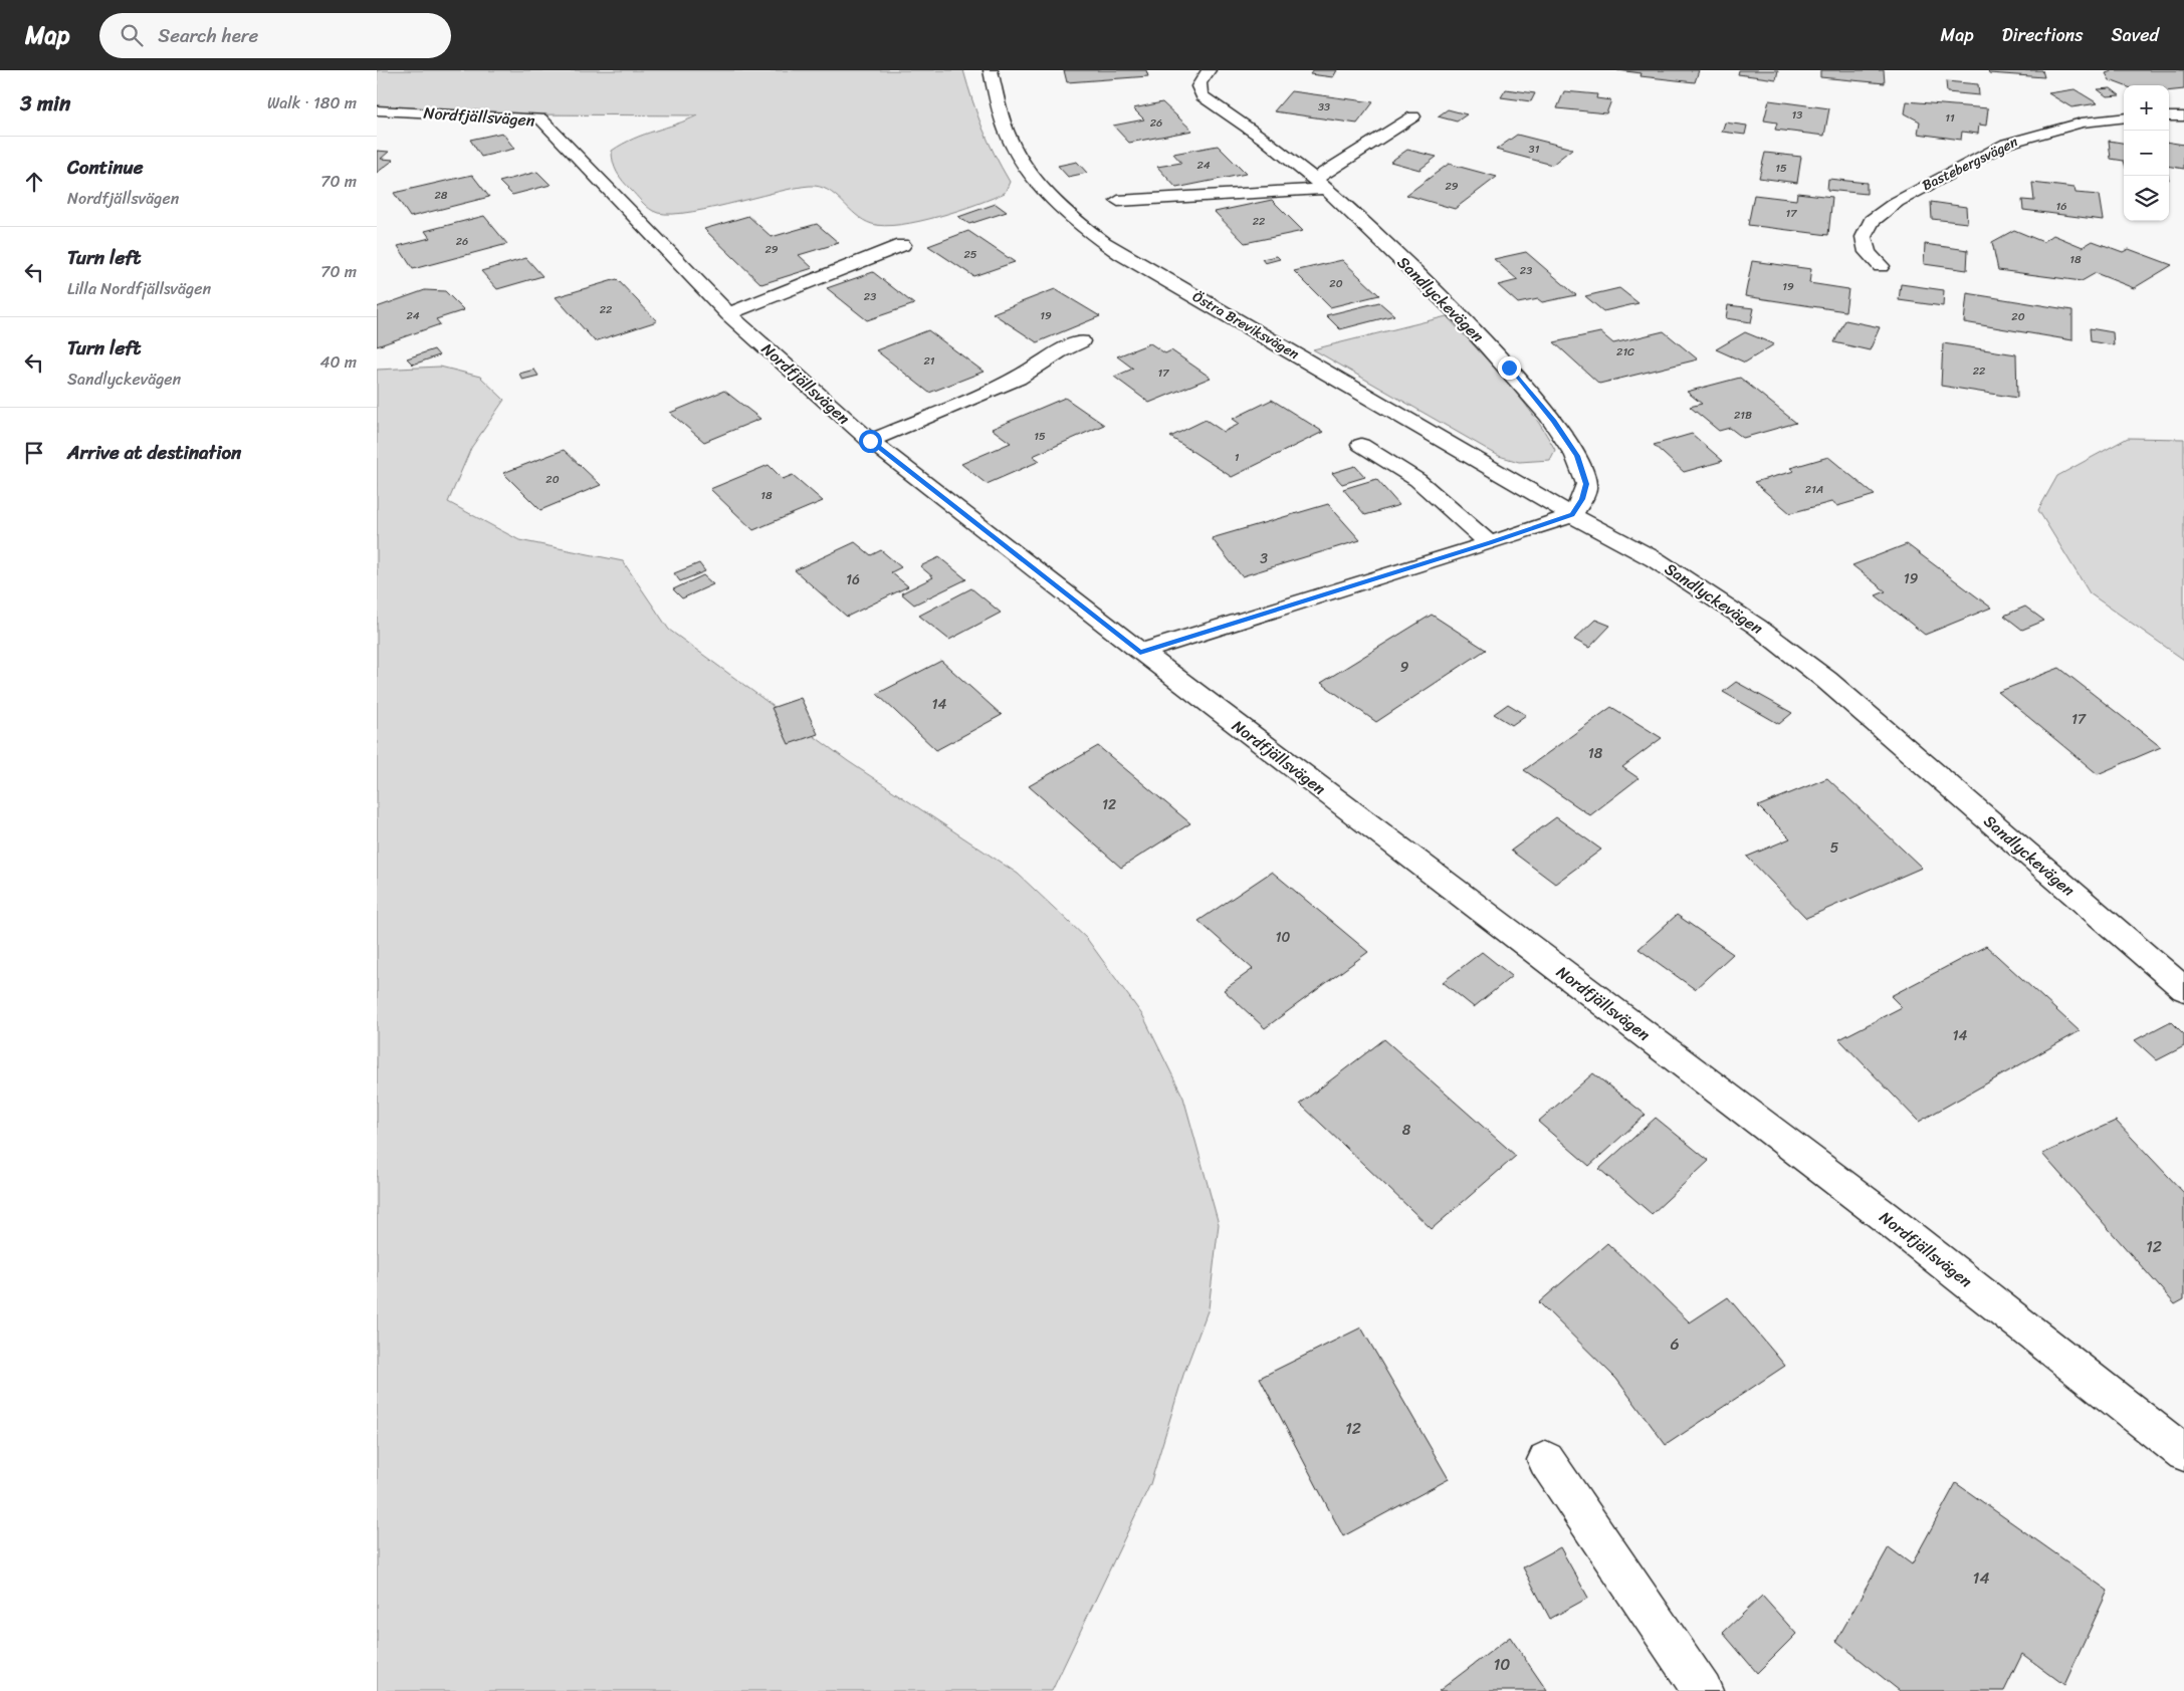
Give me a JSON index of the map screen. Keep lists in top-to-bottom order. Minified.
{"streets":{"street":["Nordfjällsvägen","Bastebergsvägen","Sandlyckevägen","Östra Breviksvägen"]},"crossings":[["Sandlyckevägen","Östra Breviksvägen"]],"house_numbers":["33","13","11","26","31","24","15","29","28","16","17","22","26","29","25","18","23","20","19","23","22","24","19","20","21C","21","22","17","21B","15","1","20","21A","18","3","19","16","9","14","17","18","12","5","10","14","8","12","6","12","14","10"],"page":{"header":"Map","search":"Search here","nav":["Map","Directions","Saved"],"heading":["3 min","Walk · 180 m"],"map_buttons":["+","−"],"list":[["Continue","Nordfjällsvägen","70 m"],["Turn left","Lilla Nordfjällsvägen","70 m"],["Turn left","Sandlyckevägen","40 m"],"Arrive at destination"]}}
